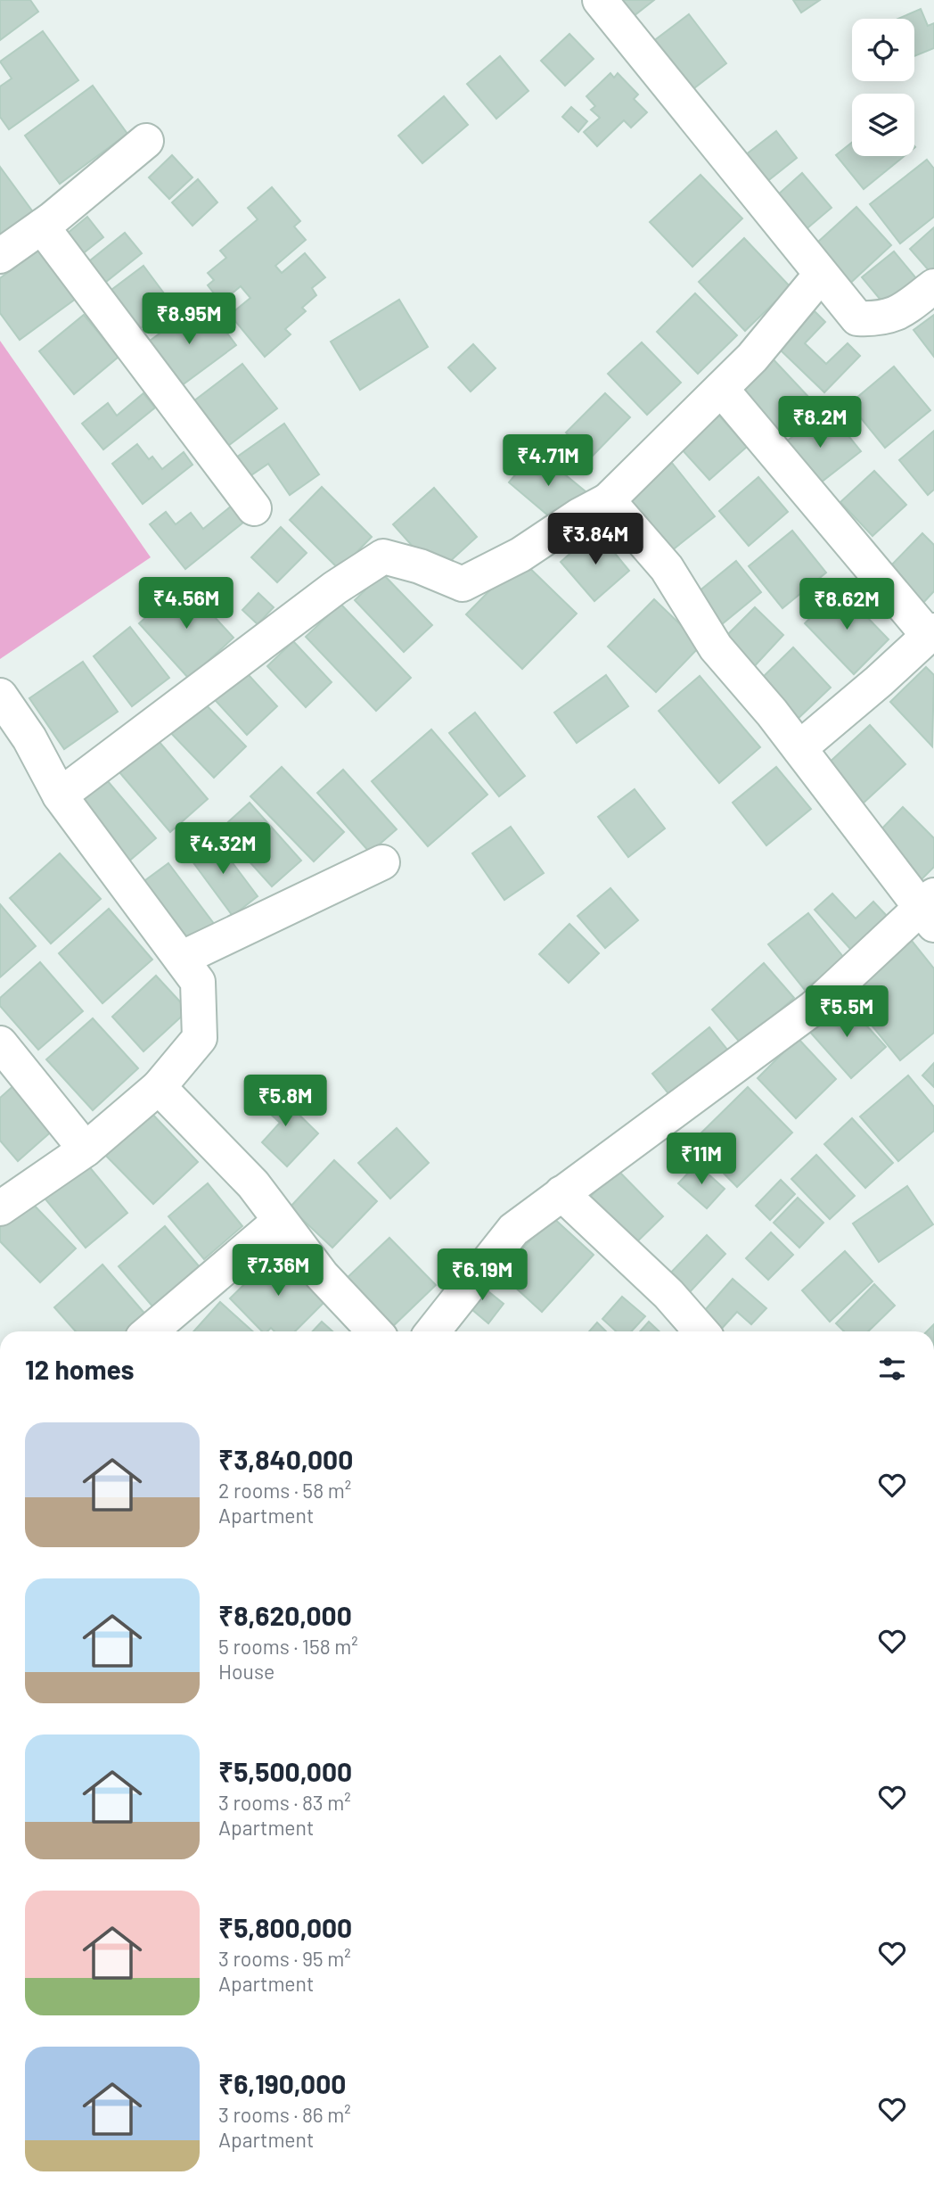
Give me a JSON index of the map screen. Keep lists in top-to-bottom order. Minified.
{"page":{"price":["₹8.95M","₹8.2M","₹4.71M","₹3.84M","₹4.56M","₹8.62M","₹4.32M","₹5.5M","₹5.8M","₹11M","₹7.36M","₹6.19M"],"heading":"12 homes","list":[{"name":"₹3,840,000","note":"2 rooms · 58 m² · Apartment"},{"name":"₹8,620,000","note":"5 rooms · 158 m² · House"},{"name":"₹5,500,000","note":"3 rooms · 83 m² · Apartment"},{"name":"₹5,800,000","note":"3 rooms · 95 m² · Apartment"},{"name":"₹6,190,000","note":"3 rooms · 86 m² · Apartment"}]}}
